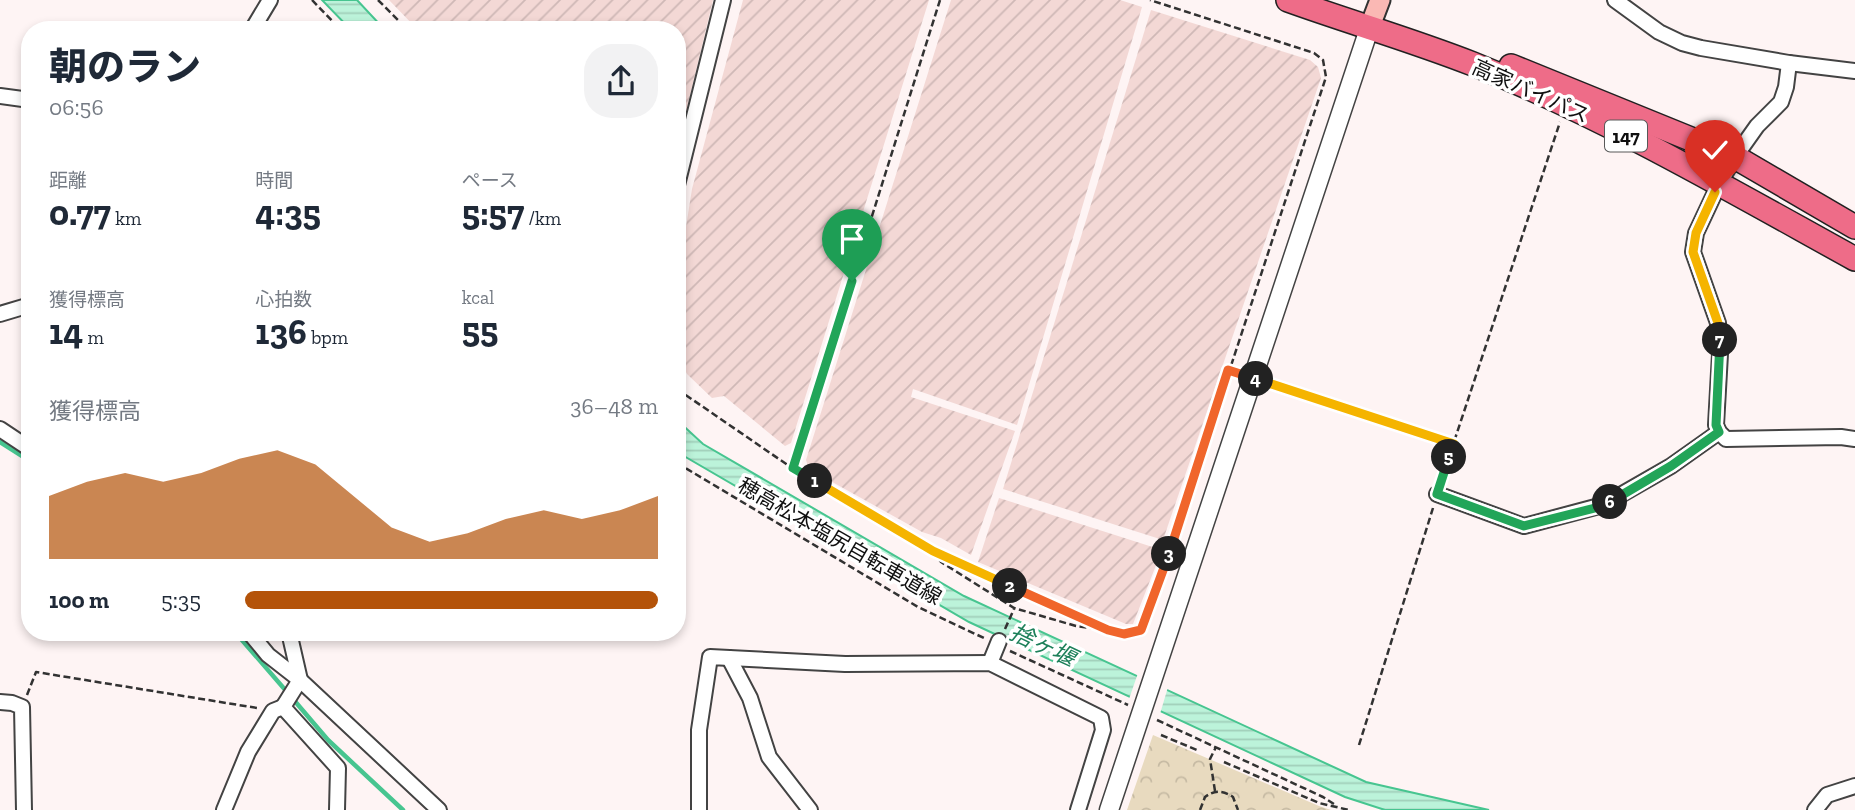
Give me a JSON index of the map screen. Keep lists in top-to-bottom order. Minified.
{"streets":{"highway":["高家バイパス","147"],"path":["穂高松本塩尻自転車道線"]},"water":["捨ヶ堰"],"page":{"heading":["朝のラン","06:56"],"stats":[["距離","0.77 km"],["時間","4:35"],["ペース","5:57 /km"],["獲得標高","14 m"],["心拍数","136 bpm"],["kcal","55"]],"pins":["7","4","5","1","6","3","2"],"chart":["獲得標高","36–48 m"],"list":[{"name":"100 m","note":"5:35"}]}}
